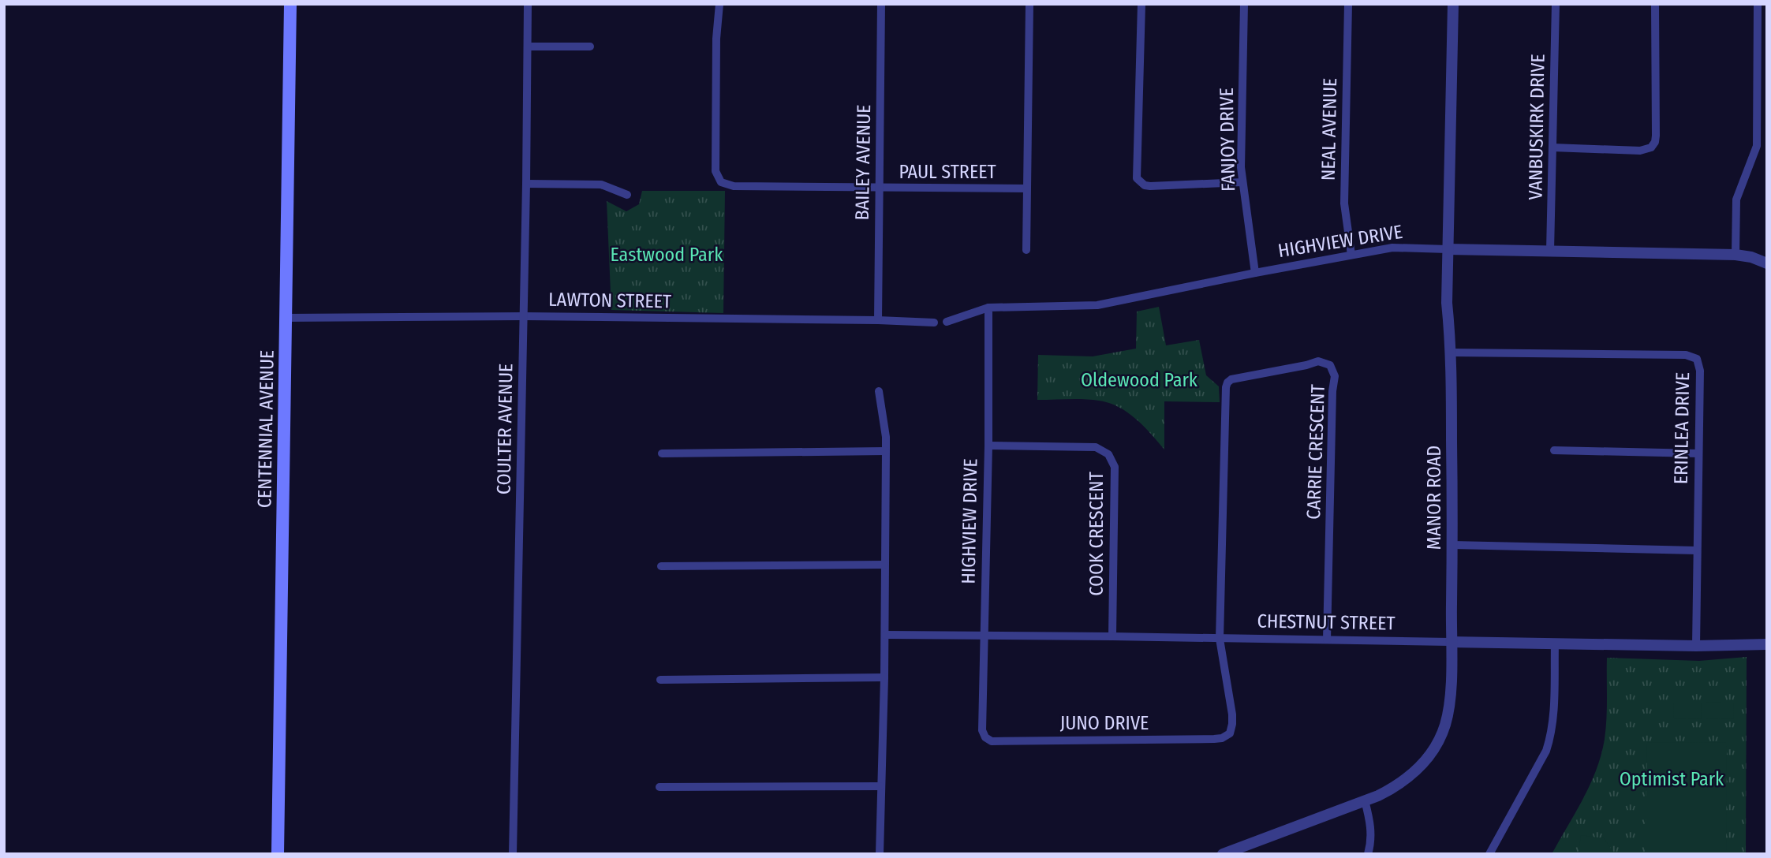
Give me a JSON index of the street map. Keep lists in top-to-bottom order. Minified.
{"streets":{"main road":["CENTENNIAL AVENUE"],"street":["VANBUSKIRK DRIVE","NEAL AVENUE","FANJOY DRIVE","BAILEY AVENUE","PAUL STREET","HIGHVIEW DRIVE","LAWTON STREET","ERINLEA DRIVE","COULTER AVENUE","CARRIE CRESCENT","MANOR ROAD","COOK CRESCENT","CHESTNUT STREET","JUNO DRIVE"]},"crossings":[["VANBUSKIRK DRIVE","HIGHVIEW DRIVE"],["NEAL AVENUE","HIGHVIEW DRIVE"],["FANJOY DRIVE","HIGHVIEW DRIVE"],["BAILEY AVENUE","PAUL STREET"],["BAILEY AVENUE","LAWTON STREET"],["HIGHVIEW DRIVE","MANOR ROAD"],["HIGHVIEW DRIVE","COOK CRESCENT"],["HIGHVIEW DRIVE","CHESTNUT STREET"],["HIGHVIEW DRIVE","JUNO DRIVE"],["LAWTON STREET","CENTENNIAL AVENUE"],["LAWTON STREET","COULTER AVENUE"],["ERINLEA DRIVE","MANOR ROAD"],["ERINLEA DRIVE","CHESTNUT STREET"],["CARRIE CRESCENT","CHESTNUT STREET"],["CARRIE CRESCENT","JUNO DRIVE"],["MANOR ROAD","CHESTNUT STREET"],["COOK CRESCENT","CHESTNUT STREET"],["CHESTNUT STREET","JUNO DRIVE"]],"parks":["Eastwood Park","Oldewood Park","Optimist Park"]}
